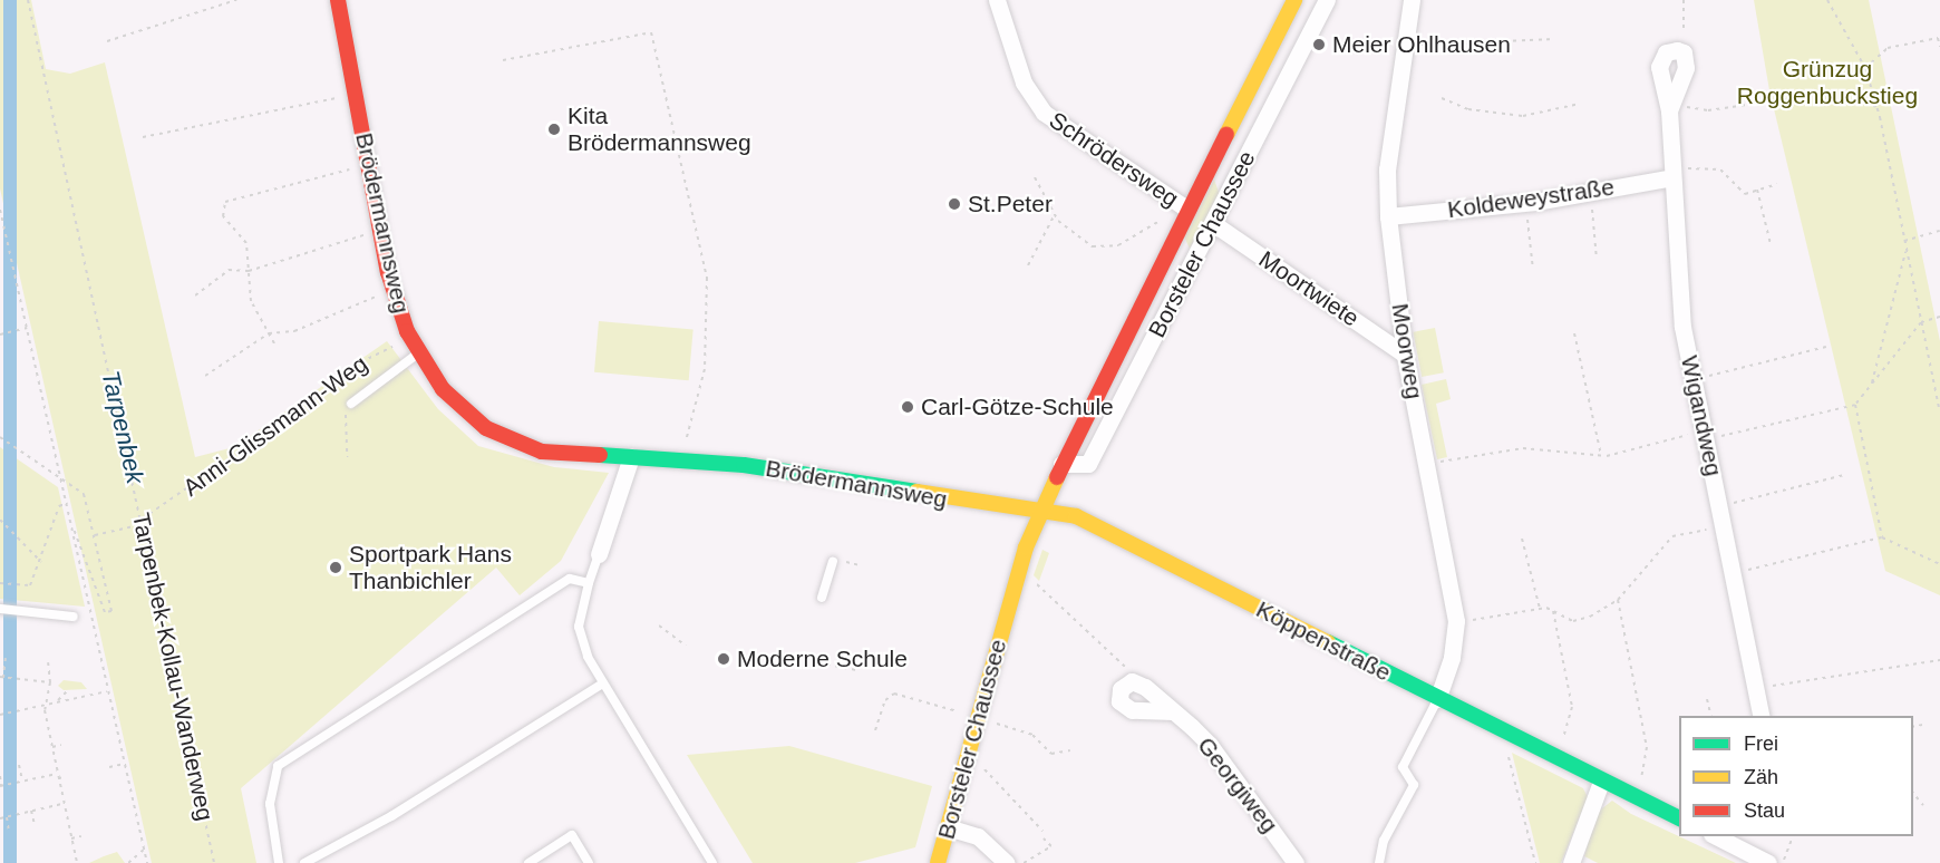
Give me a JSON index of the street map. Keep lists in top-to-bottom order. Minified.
{"streets":{"street":["Schrödersweg","Koldeweystraße","Brödermannsweg","Borsteler Chaussee","Moortwiete","Moorweg","Wigandweg","Köppenstraße","Georgiweg"],"path":["Anni-Glissmann-Weg","Tarpenbek-Kollau-Wanderweg"]},"crossings":[["Schrödersweg","Borsteler Chaussee"],["Koldeweystraße","Moorweg"],["Koldeweystraße","Wigandweg"],["Brödermannsweg","Borsteler Chaussee"],["Brödermannsweg","Anni-Glissmann-Weg"],["Brödermannsweg","Köppenstraße"],["Borsteler Chaussee","Moortwiete"],["Borsteler Chaussee","Köppenstraße"],["Moortwiete","Moorweg"],["Moorweg","Köppenstraße"],["Anni-Glissmann-Weg","Tarpenbek-Kollau-Wanderweg"]],"water":["Tarpenbek"],"parks":["Grünzug Roggenbuckstieg"],"places":["Meier Ohlhausen","Kita Brödermannsweg","St.Peter","Carl-Götze-Schule","Sportpark Hans Thanbichler","Moderne Schule"],"legend":["Frei","Zäh","Stau"]}
